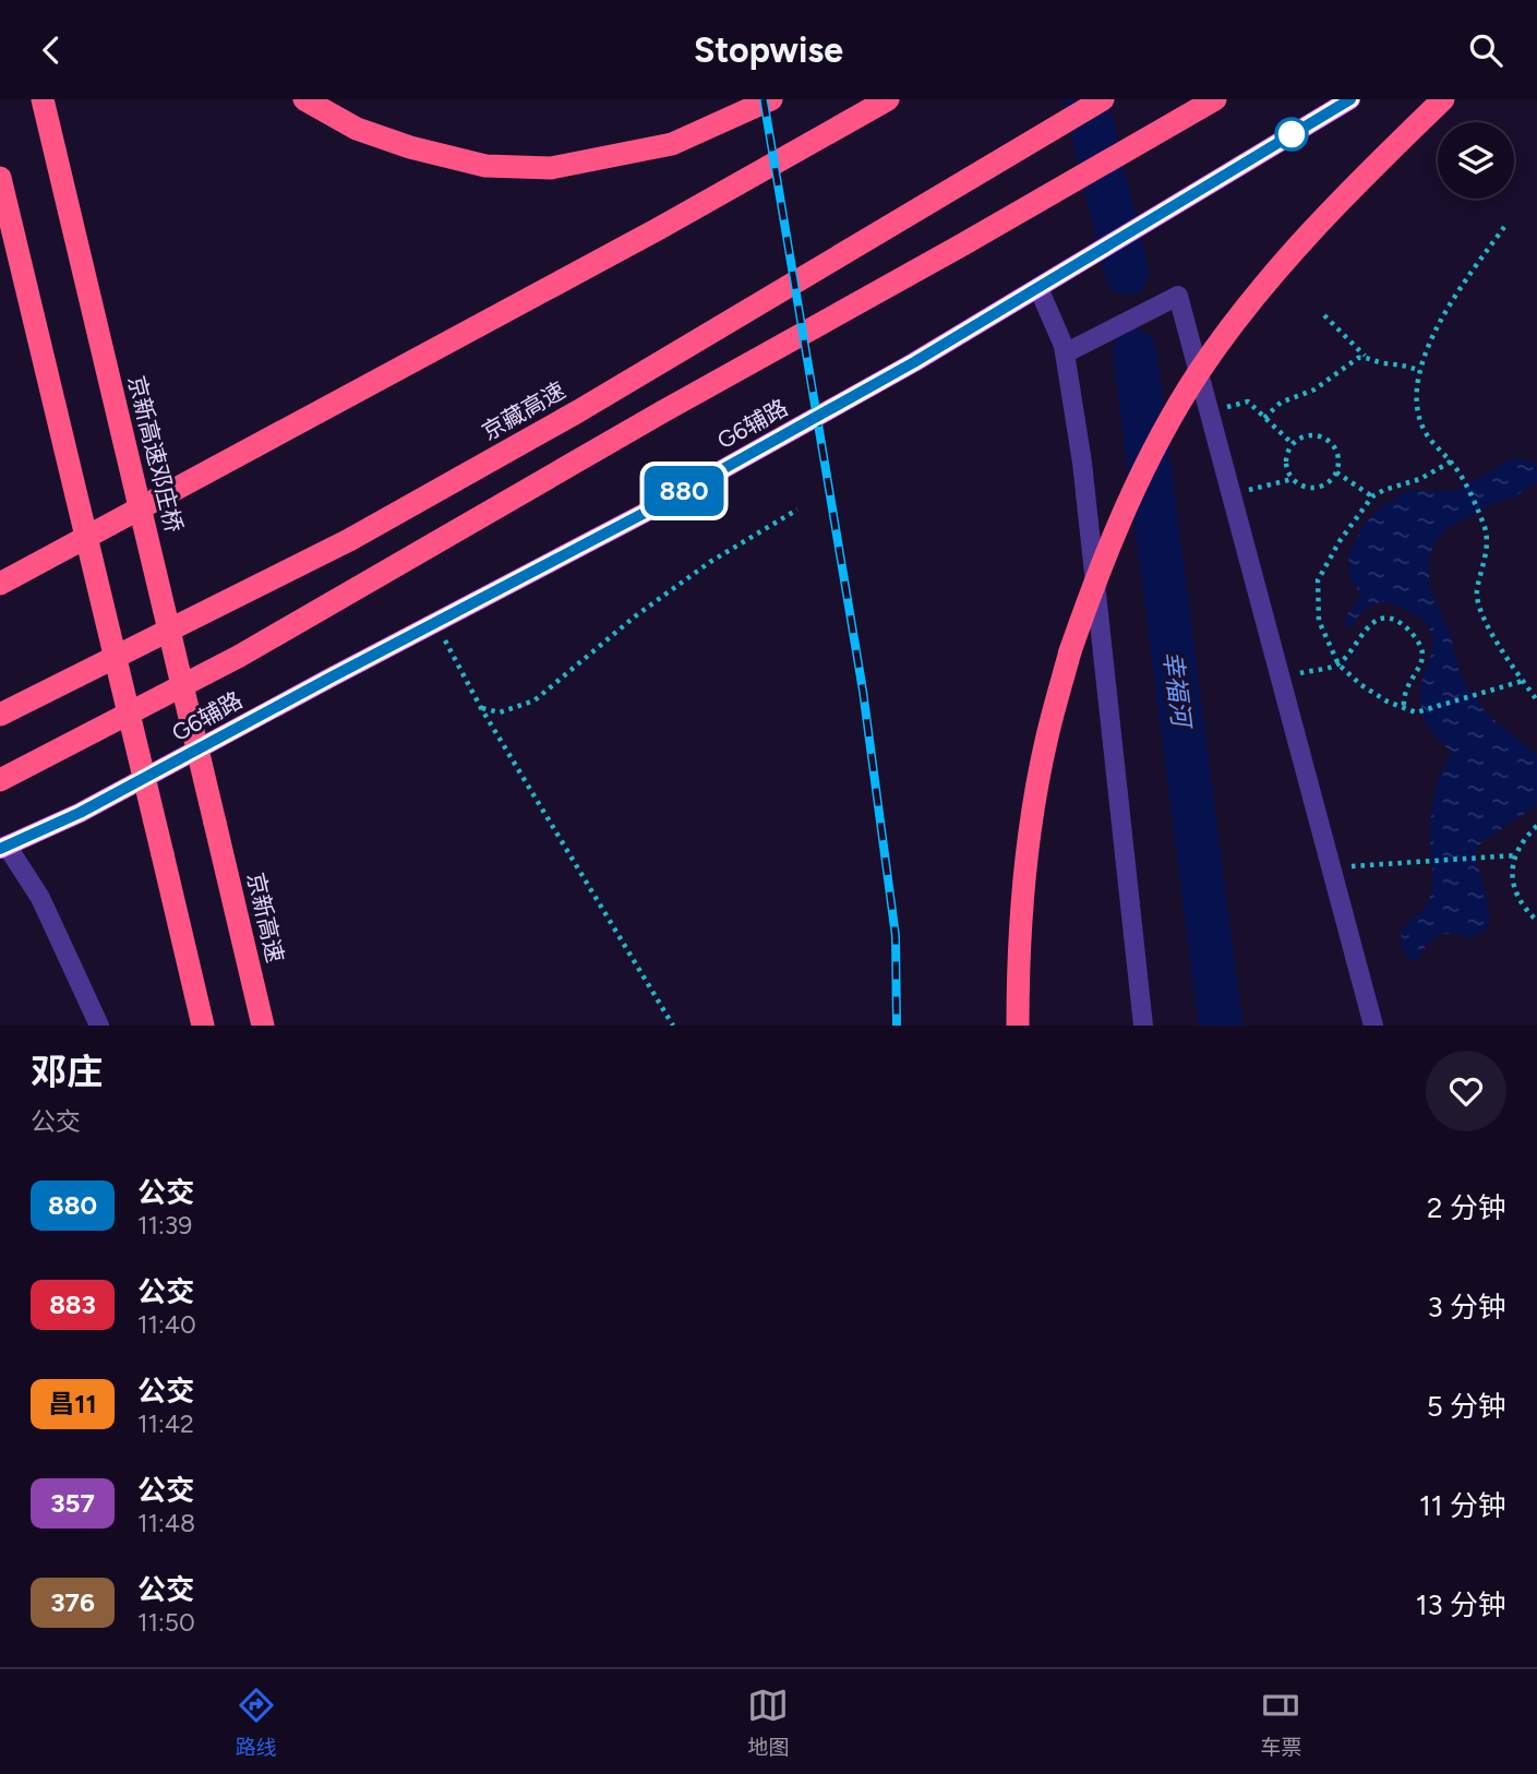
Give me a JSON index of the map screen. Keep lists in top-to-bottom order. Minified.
{"streets":{"highway":["京藏高速","京新高速邓庄桥","京新高速"],"main road":["G6辅路"]},"crossings":[["京新高速邓庄桥","京新高速"]],"water":["幸福河"],"lines":["bus line 880"],"page":{"header":"Stopwise","on_map":"880","heading":["邓庄","公交"],"list":[{"mark":"880","name":"公交","note":"11:39","value":"2 分钟"},{"mark":"883","name":"公交","note":"11:40","value":"3 分钟"},{"mark":"昌11","name":"公交","note":"11:42","value":"5 分钟"},{"mark":"357","name":"公交","note":"11:48","value":"11 分钟"},{"mark":"376","name":"公交","note":"11:50","value":"13 分钟"}],"tabs":["路线","地图","车票"]}}
